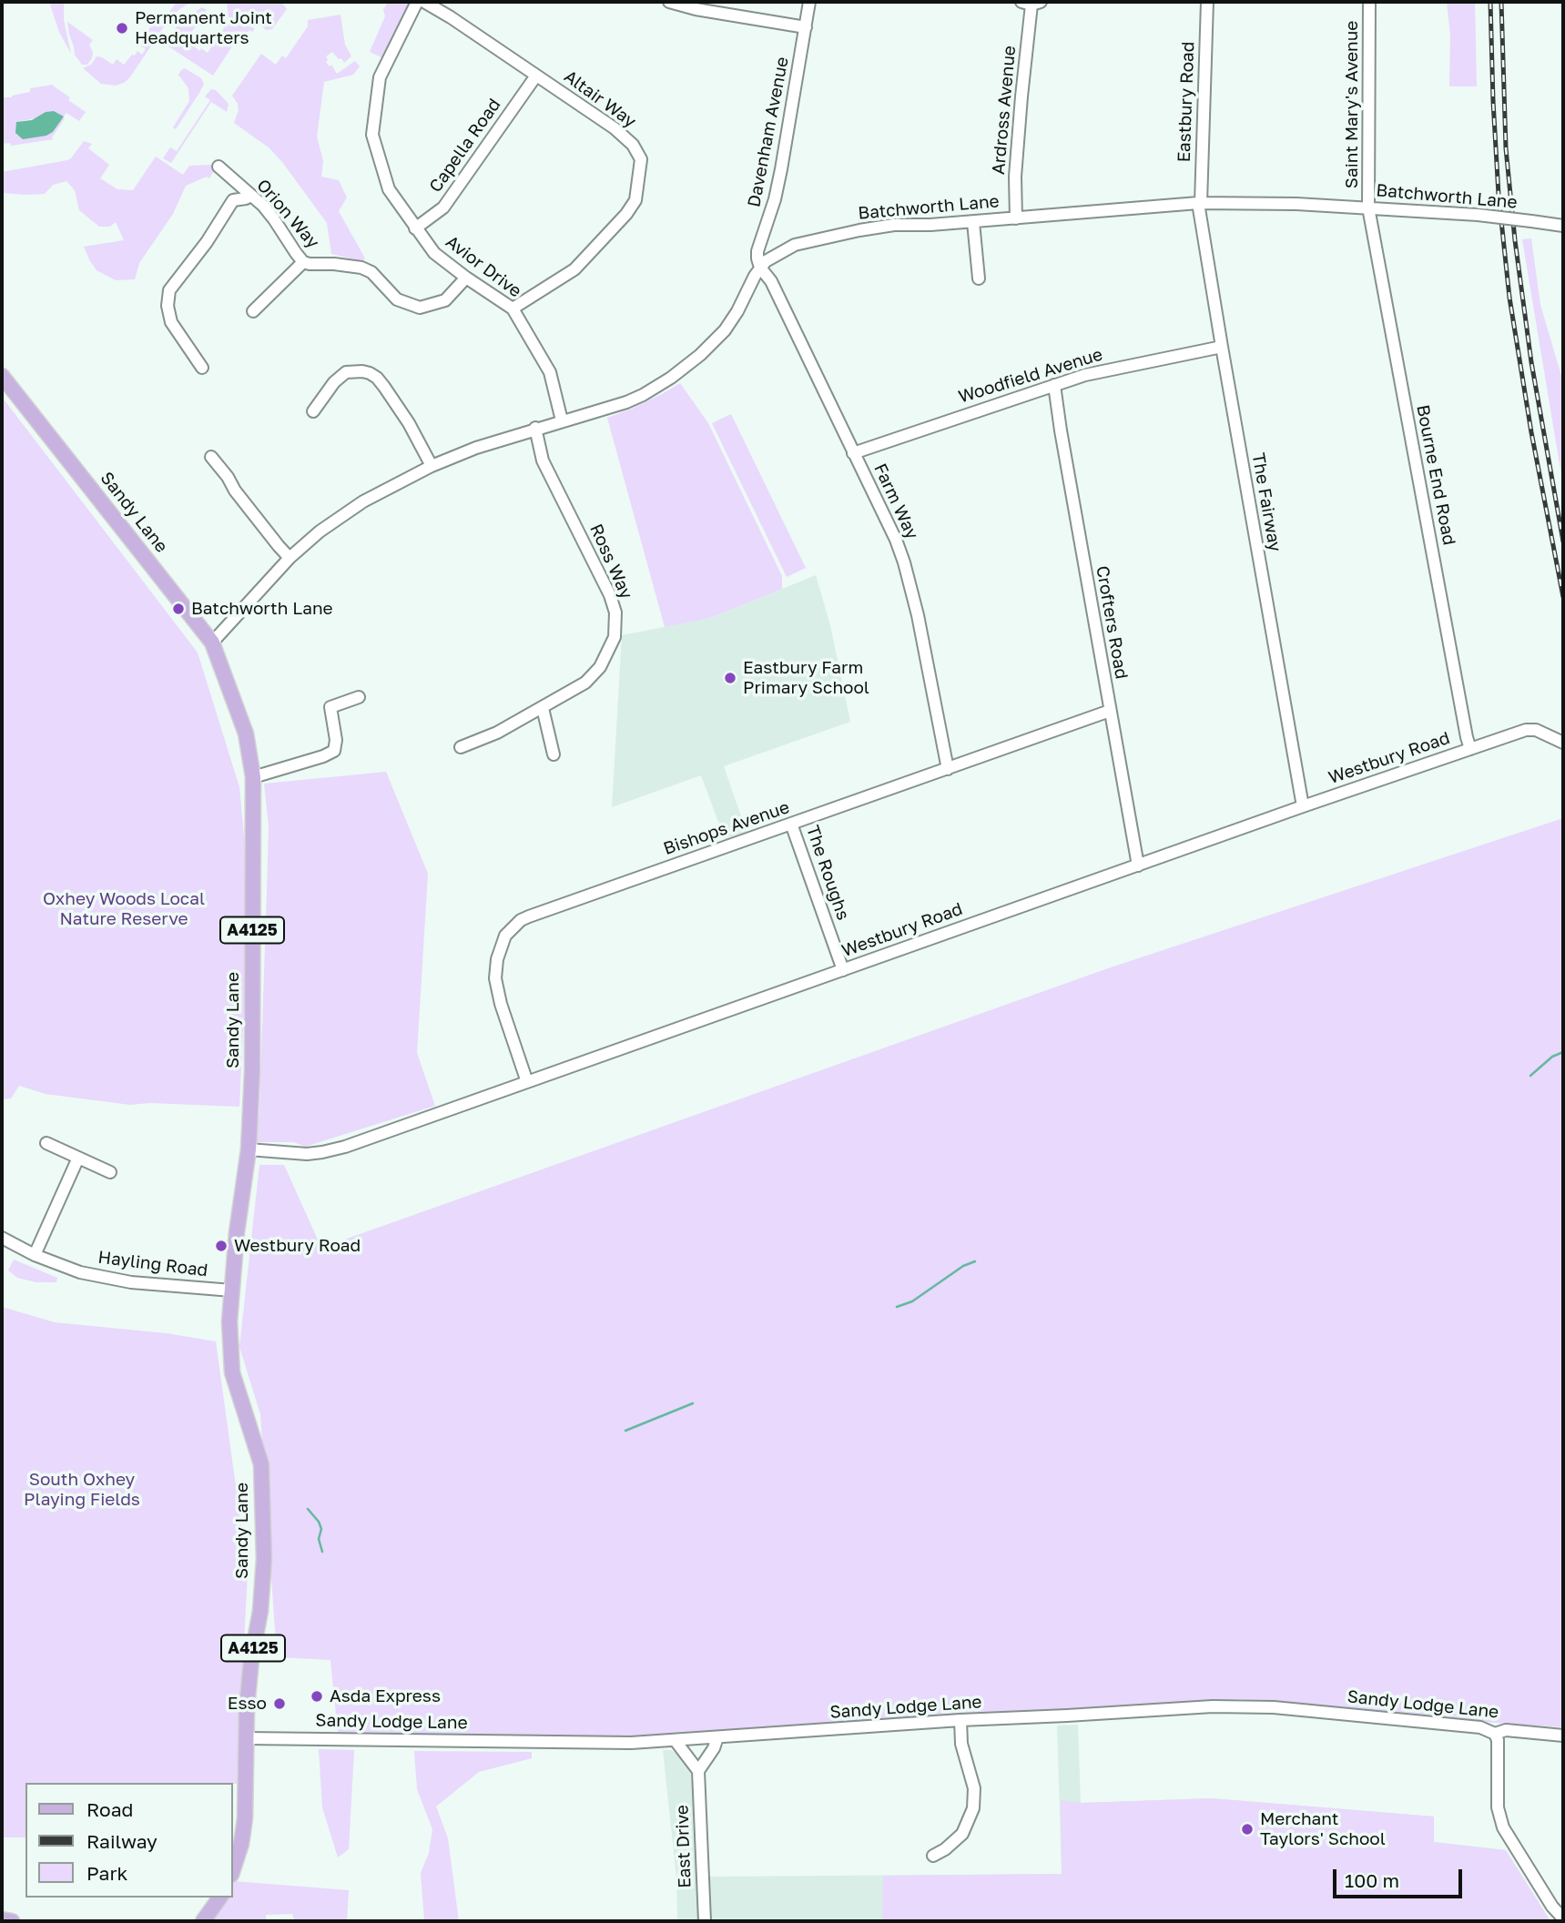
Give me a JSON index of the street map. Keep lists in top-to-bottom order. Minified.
{"streets":{"main road":["Sandy Lane","A4125"],"street":["Altair Way","Eastbury Road","Saint Mary's Avenue","Ardross Avenue","Davenham Avenue","Capella Road","Batchworth Lane","Orion Way","Avior Drive","Woodfield Avenue","Bourne End Road","Farm Way","The Fairway","Ross Way","Crofters Road","Westbury Road","Bishops Avenue","The Roughs","Hayling Road","Sandy Lodge Lane","East Drive"]},"crossings":[["Altair Way","Capella Road"],["Altair Way","Avior Drive"],["Eastbury Road","Batchworth Lane"],["Eastbury Road","The Fairway"],["Saint Mary's Avenue","Batchworth Lane"],["Saint Mary's Avenue","Bourne End Road"],["Ardross Avenue","Batchworth Lane"],["Davenham Avenue","Batchworth Lane"],["Davenham Avenue","Farm Way"],["Capella Road","Avior Drive"],["Batchworth Lane","Avior Drive"],["Batchworth Lane","Bourne End Road"],["Batchworth Lane","Farm Way"],["Batchworth Lane","The Fairway"],["Batchworth Lane","Sandy Lane"],["Batchworth Lane","Ross Way"],["Orion Way","Avior Drive"],["Woodfield Avenue","Farm Way"],["Woodfield Avenue","The Fairway"],["Woodfield Avenue","Crofters Road"],["Bourne End Road","Westbury Road"],["Farm Way","Bishops Avenue"],["The Fairway","Westbury Road"],["Sandy Lane","Westbury Road"],["Sandy Lane","A4125"],["Sandy Lane","Hayling Road"],["Sandy Lane","Sandy Lodge Lane"],["Crofters Road","Westbury Road"],["Crofters Road","Bishops Avenue"],["Westbury Road","Bishops Avenue"],["Westbury Road","The Roughs"],["Bishops Avenue","The Roughs"],["A4125","Sandy Lodge Lane"]],"parks":["Oxhey Woods Local Nature Reserve","South Oxhey Playing Fields"],"places":["Permanent Joint Headquarters","Batchworth Lane","Eastbury Farm Primary School","Westbury Road","Asda Express","Esso","Merchant Taylors' School"],"legend":["Road","Railway","Park"],"scale_bar":"100 m"}
